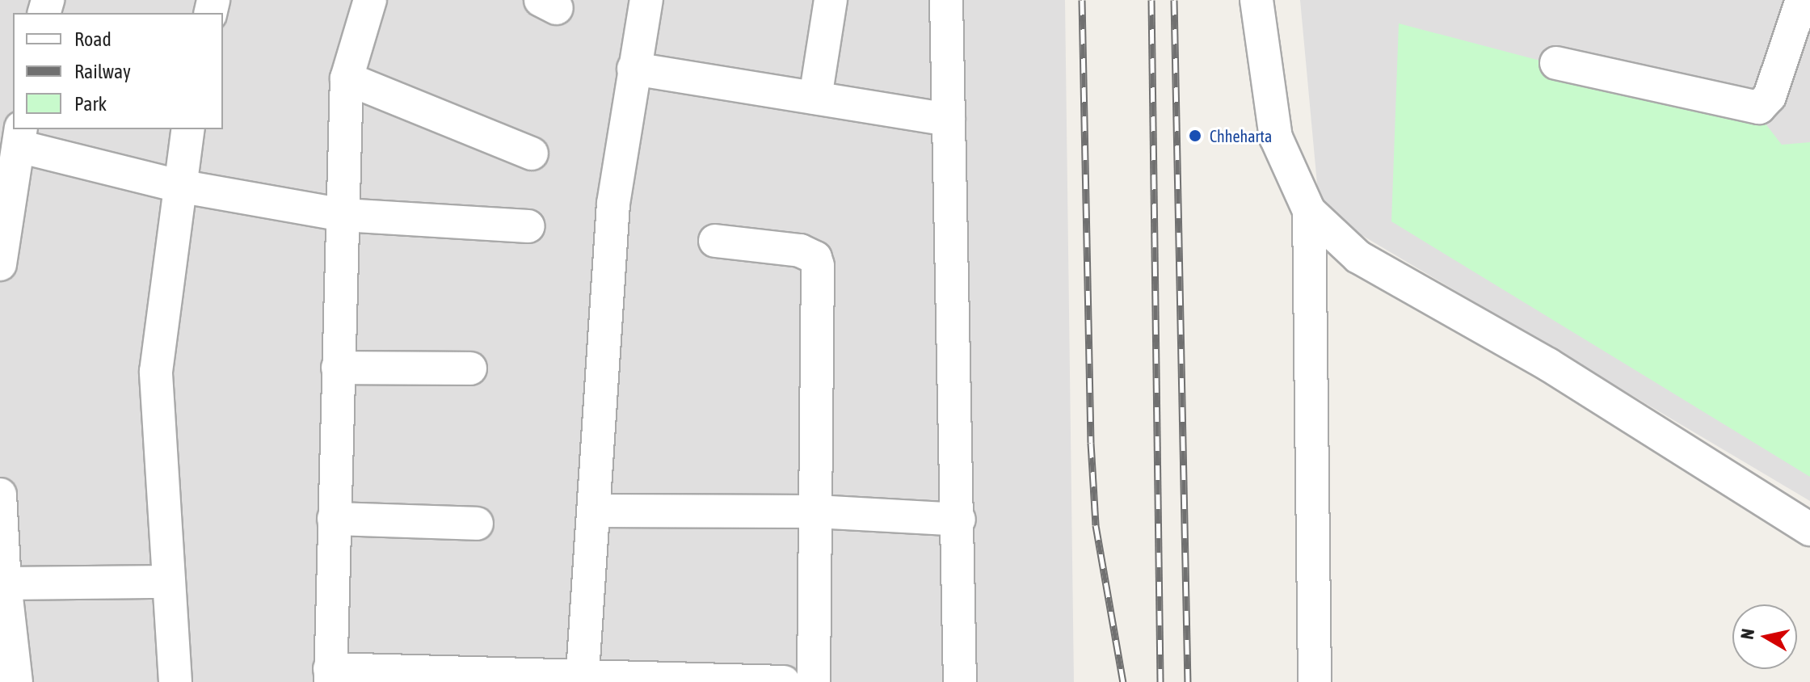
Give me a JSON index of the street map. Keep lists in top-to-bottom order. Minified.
{"places":["Chheharta"],"legend":["Road","Railway","Park"],"north":"left"}
